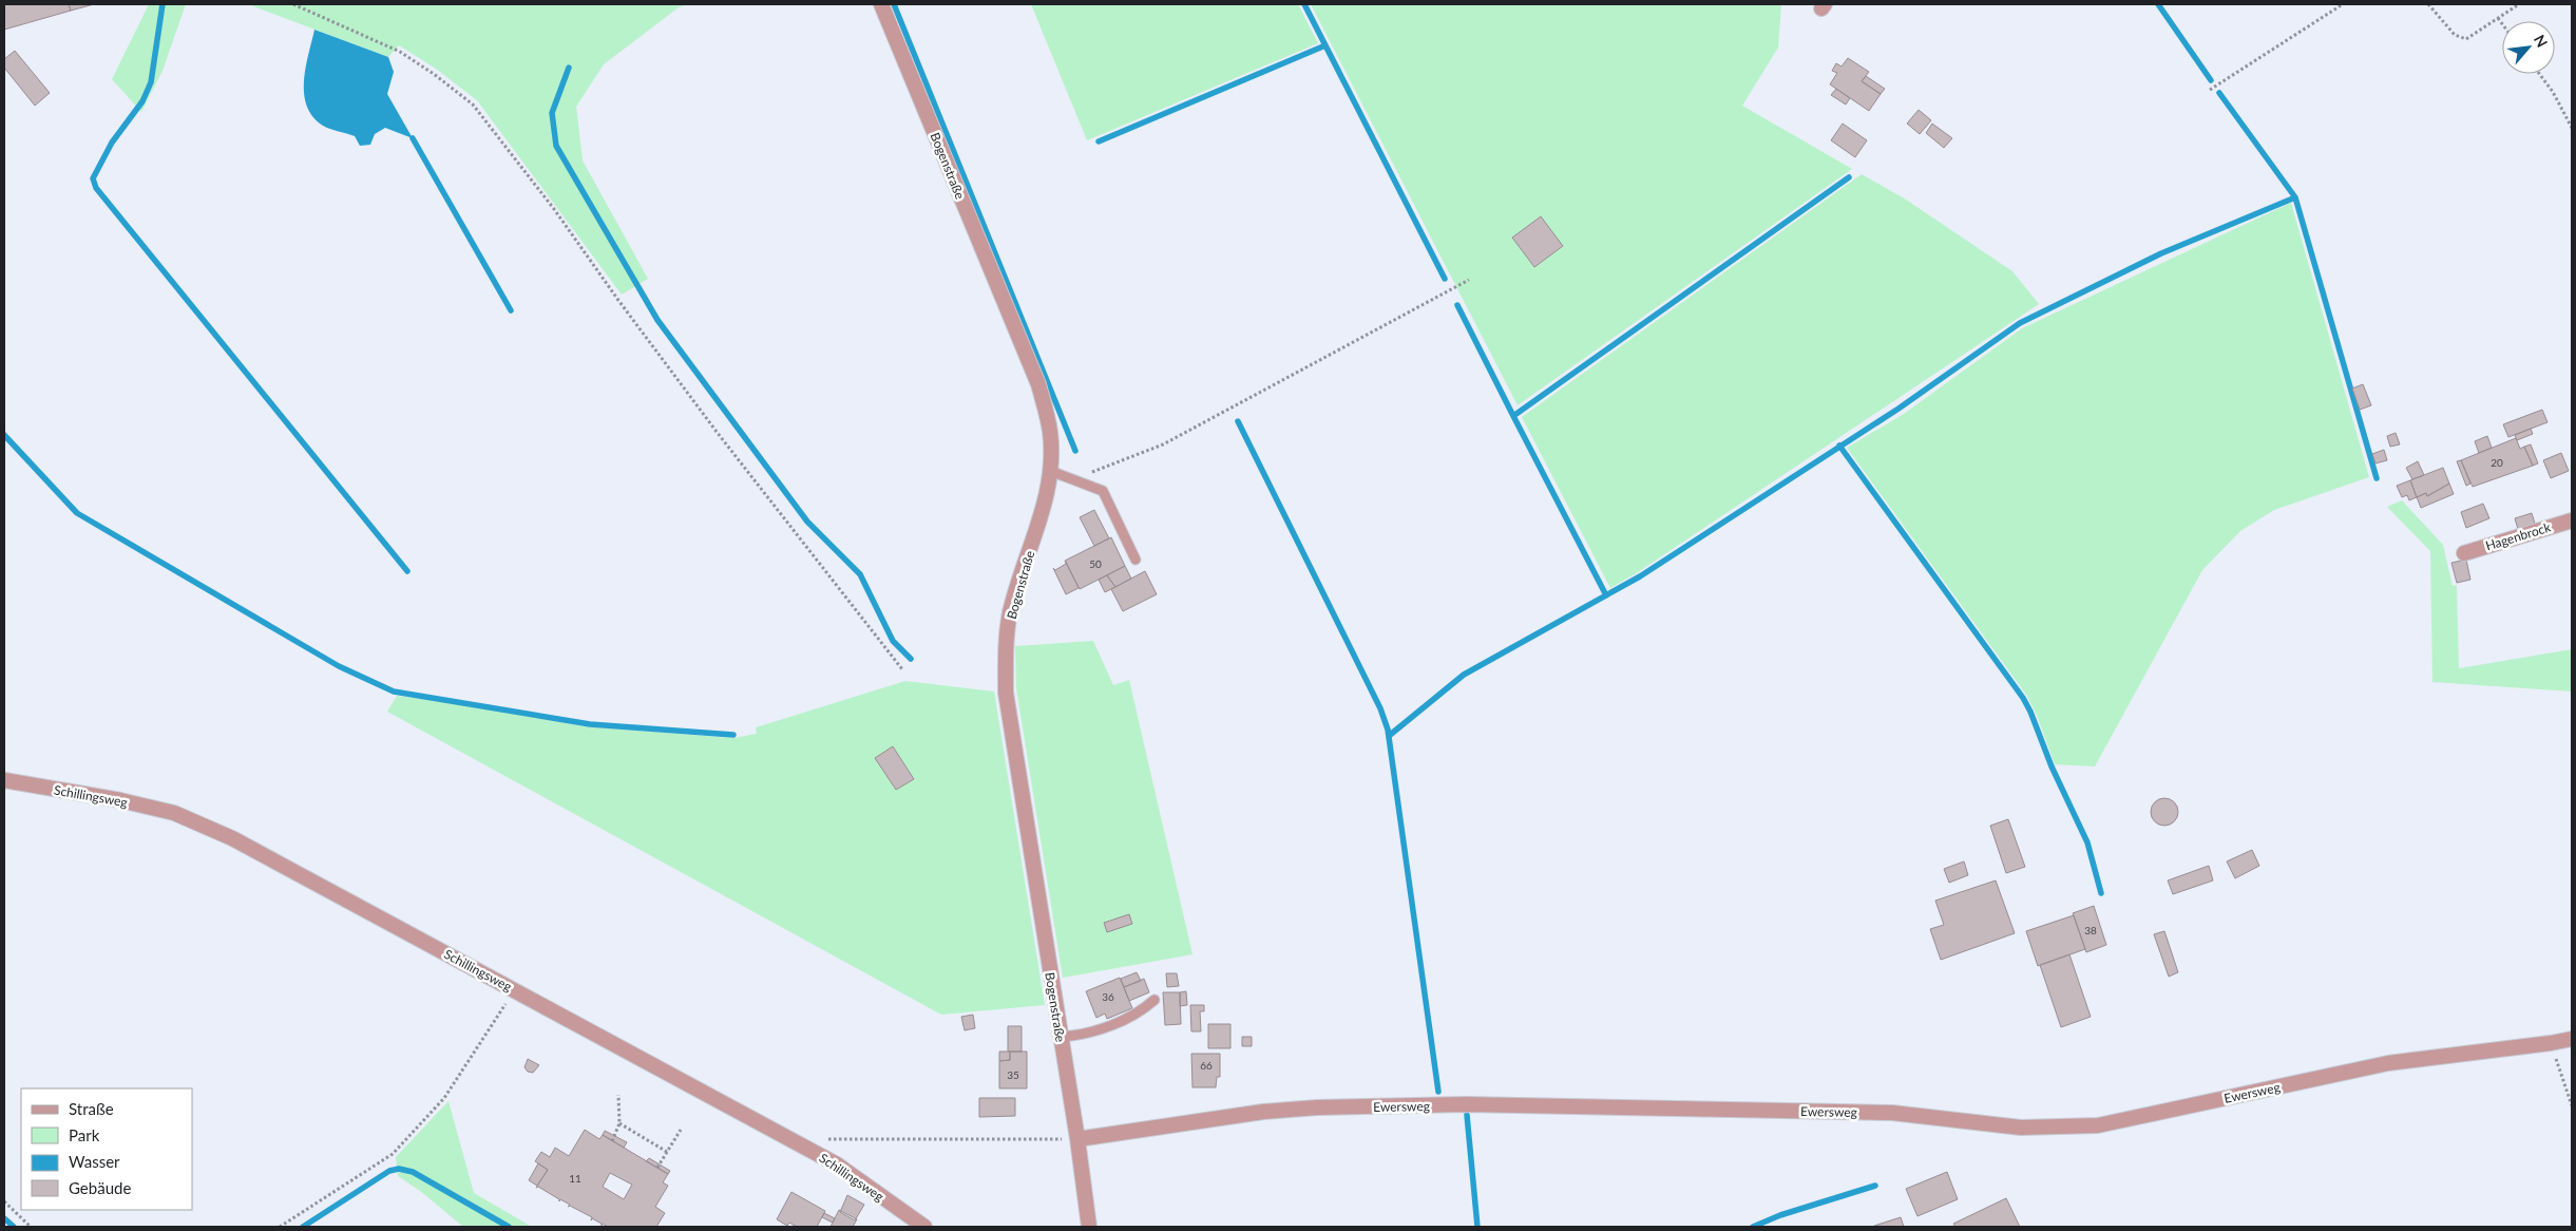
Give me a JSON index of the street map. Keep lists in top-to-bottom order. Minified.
{"streets":{"street":["Bogenstraße","Hagenbrock","Schillingsweg","Ewersweg"]},"crossings":[["Bogenstraße","Ewersweg"]],"house_numbers":["20","50","38","36","66","35","11"],"legend":["Straße","Park","Wasser","Gebäude"],"north":"top right"}
